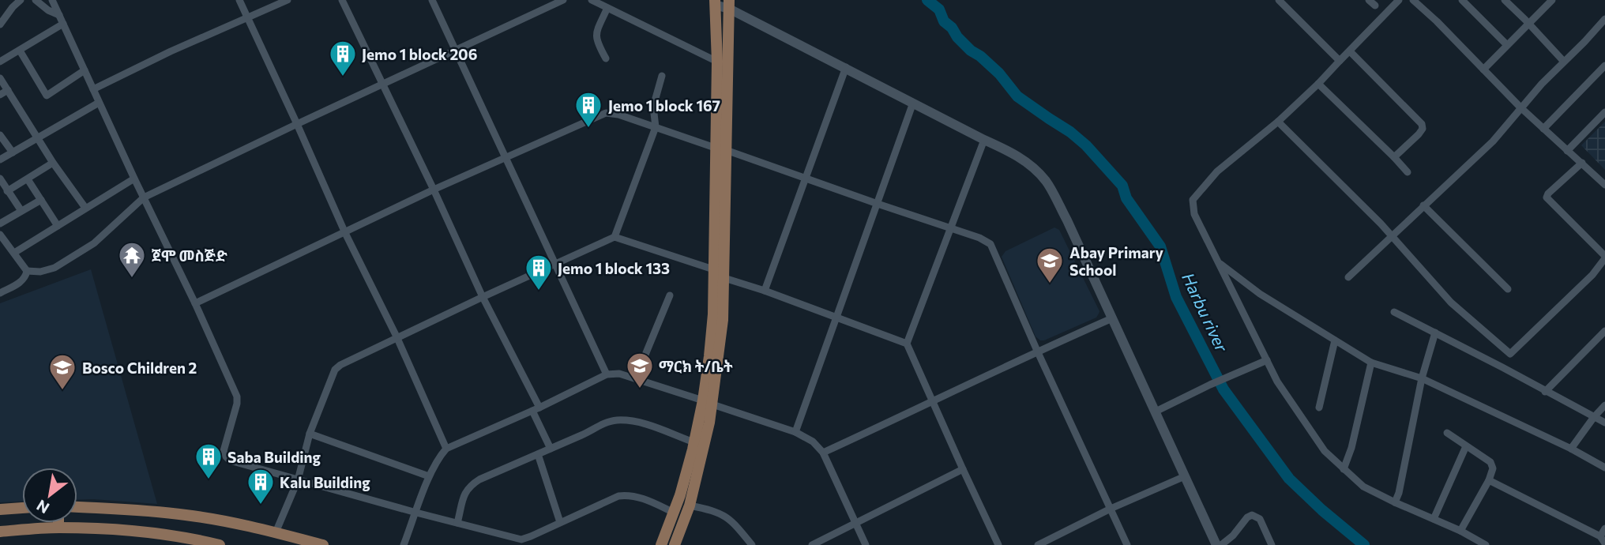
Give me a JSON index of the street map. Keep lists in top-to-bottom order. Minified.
{"water":["Harbu river"],"places":{"building":["Jemo 1 block 206","Jemo 1 block 167","Jemo 1 block 133","Saba Building","Kalu Building"],"temple":["ጀሞ መስጅድ"],"school or university":["Abay Primary School","ማርክ ት/ቤት","Bosco Children 2"]},"north":"bottom left"}
